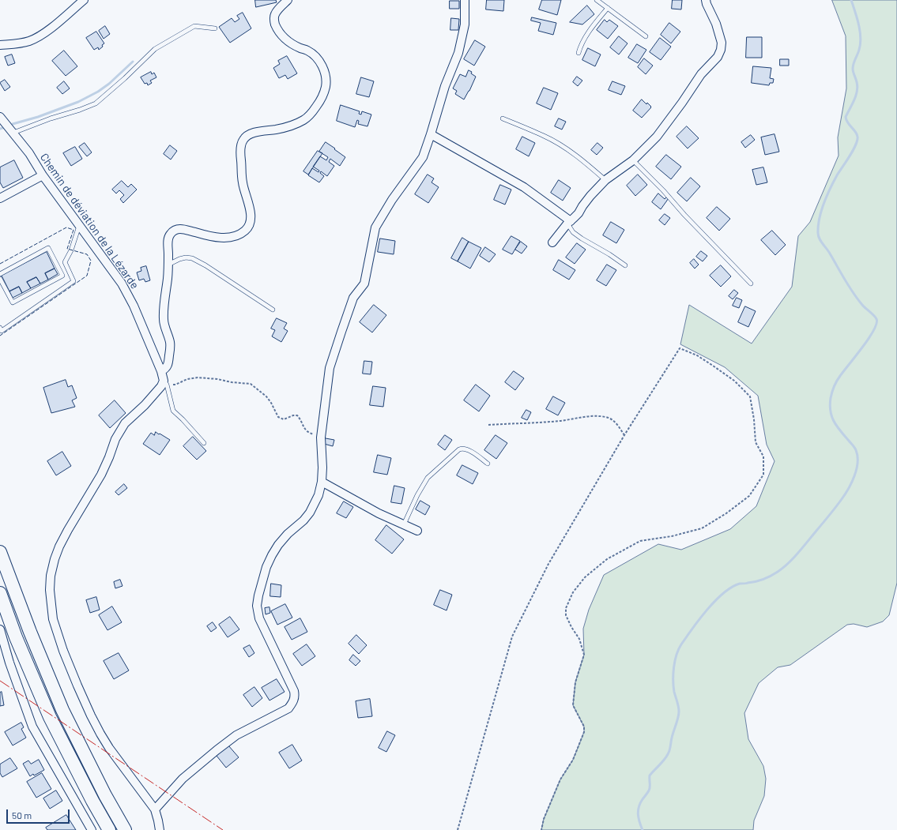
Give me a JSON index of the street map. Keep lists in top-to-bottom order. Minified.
{"streets":{"street":["Chemin de déviation de la Lézarde"]},"scale_bar":"50 m"}
